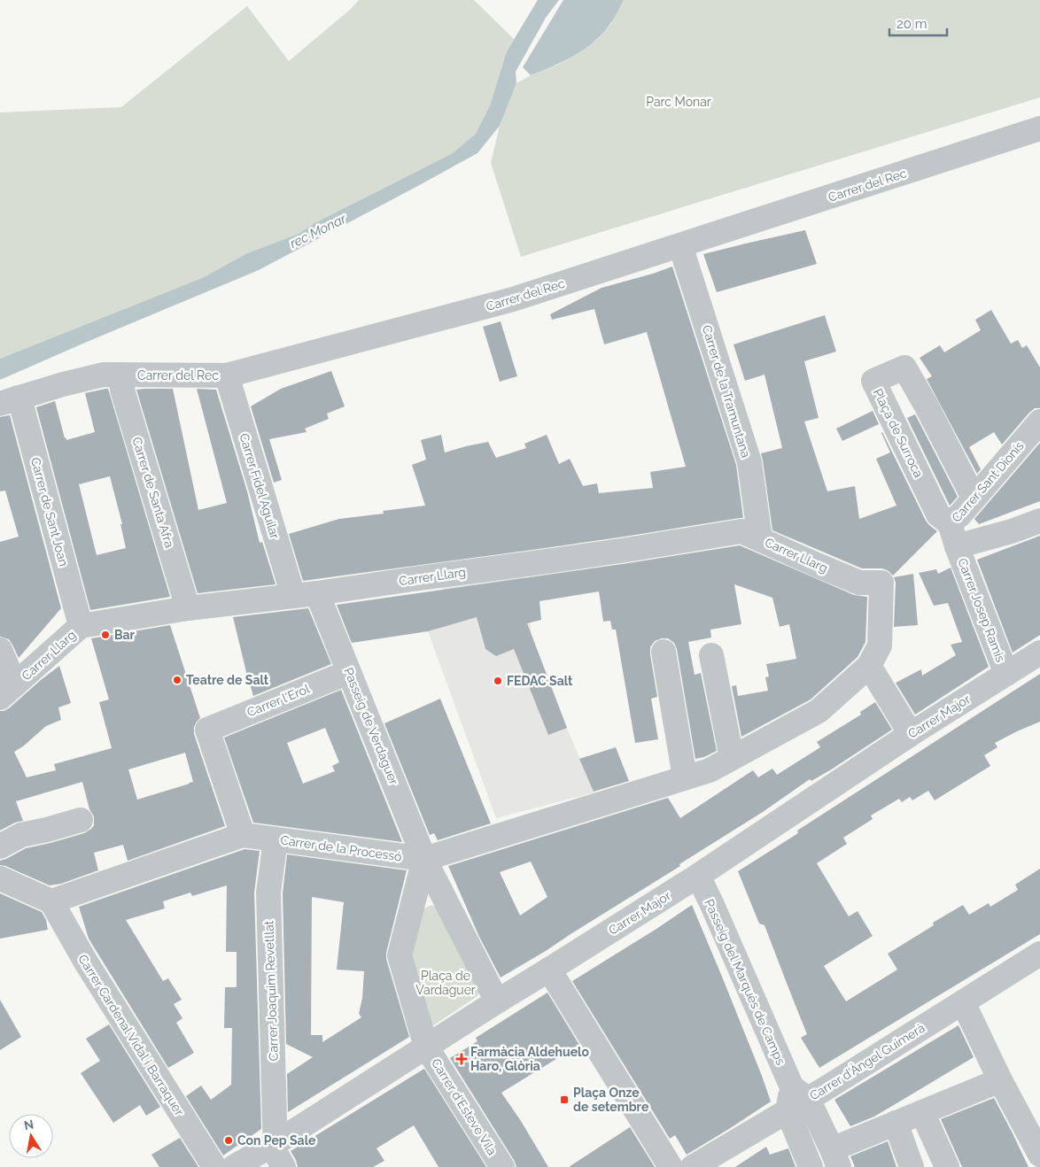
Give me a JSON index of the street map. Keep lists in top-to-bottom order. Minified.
{"streets":{"street":["Carrer del Rec","Carrer de la Tramuntana","Plaça de Surroca","Carrer Sant Dionís","Carrer Fidel Aguilar","Carrer de Santa Afra","Carrer de Sant Joan","Carrer Llarg","Carrer Josep Ramis","Carrer l'Erol","Carrer Major","Passeig de Verdaguer","Carrer de la Processó","Passeig del Marquès de Camps","Carrer Joaquim Revetllat","Carrer Cardenal Vidal i Barraquer","Carrer d'Àngel Guimerà","Carrer d'Esteve Vila"]},"crossings":[["Carrer del Rec","Carrer de la Tramuntana"],["Carrer del Rec","Carrer Fidel Aguilar"],["Carrer del Rec","Carrer de Santa Afra"],["Carrer del Rec","Carrer de Sant Joan"],["Carrer de la Tramuntana","Carrer Llarg"],["Plaça de Surroca","Carrer Sant Dionís"],["Carrer Sant Dionís","Carrer Josep Ramis"],["Carrer Fidel Aguilar","Carrer Llarg"],["Carrer de Santa Afra","Carrer Llarg"],["Carrer de Sant Joan","Carrer Llarg"],["Carrer Llarg","Passeig de Verdaguer"],["Carrer Llarg","Carrer de la Processó"],["Carrer Josep Ramis","Carrer Major"],["Carrer l'Erol","Passeig de Verdaguer"],["Carrer l'Erol","Carrer de la Processó"],["Carrer Major","Passeig de Verdaguer"],["Carrer Major","Passeig del Marquès de Camps"],["Carrer Major","Carrer Joaquim Revetllat"],["Carrer Major","Carrer d'Esteve Vila"],["Passeig de Verdaguer","Carrer de la Processó"],["Passeig de Verdaguer","Carrer d'Esteve Vila"],["Carrer de la Processó","Carrer Joaquim Revetllat"],["Carrer de la Processó","Carrer Cardenal Vidal i Barraquer"],["Carrer de la Processó","Carrer d'Esteve Vila"],["Passeig del Marquès de Camps","Carrer d'Àngel Guimerà"]],"water":["rec Monar"],"parks":["Parc Monar","Plaça de Vardaguer"],"places":{"other":["Bar","Teatre de Salt","FEDAC Salt","Con Pep Sale"],"health":["Farmàcia Aldehuelo Haro, Glòria"],"transit":["Plaça Onze de setembre"]},"scale_bar":"20 m","north":"top"}
